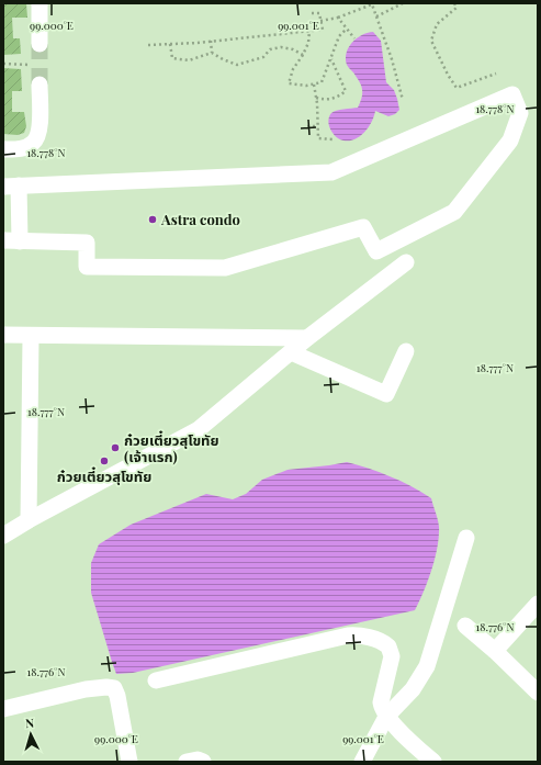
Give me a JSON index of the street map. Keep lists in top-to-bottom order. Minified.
{"places":["Astra condo","ก๋วยเตี๋ยวสุโขทัย (เจ้าแรก)","ก๋วยเตี๋ยวสุโขทัย"],"north":"top","coordinates":["99.000°E","99.001°E","18.778°N","18.777°N","18.776°N"]}
